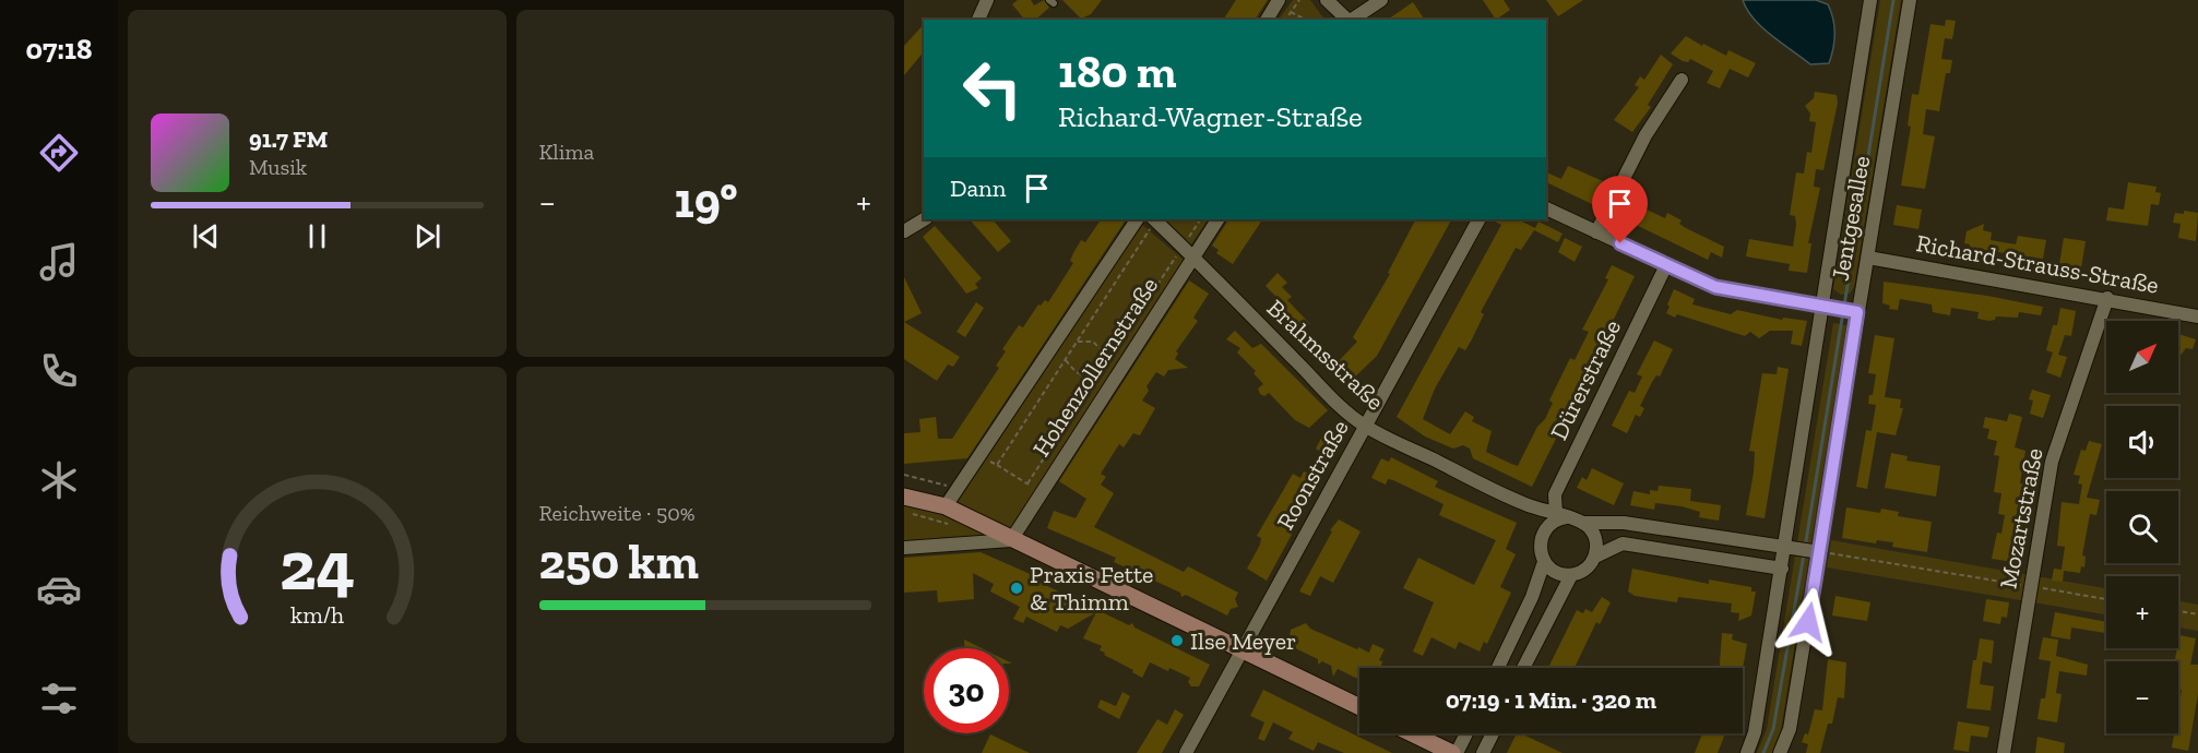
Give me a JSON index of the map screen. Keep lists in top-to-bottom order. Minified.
{"streets":{"street":["Jentgesallee","Richard-Strauss-Straße","Brahmsstraße","Hohenzollernstraße","Dürerstraße","Roonstraße","Mozartstraße"]},"crossings":[["Jentgesallee","Richard-Strauss-Straße"],["Richard-Strauss-Straße","Mozartstraße"],["Brahmsstraße","Hohenzollernstraße"],["Brahmsstraße","Dürerstraße"],["Brahmsstraße","Roonstraße"]],"places":["Praxis Fette & Thimm","Ilse Meyer"],"north":"top right","page":{"tabs":"07:18","tile":["Klima",["Reichweite · 50%","250 km"]],"turn":["180 m","Richard-Wagner-Straße"],"song":["91.7 FM","Musik"],"then":"Dann","heat":["−","19°","+"],"map_buttons":["+","−"],"limit":"30","trip":"07:19 · 1 Min. · 320 m","gauge":["24","km/h"]}}
